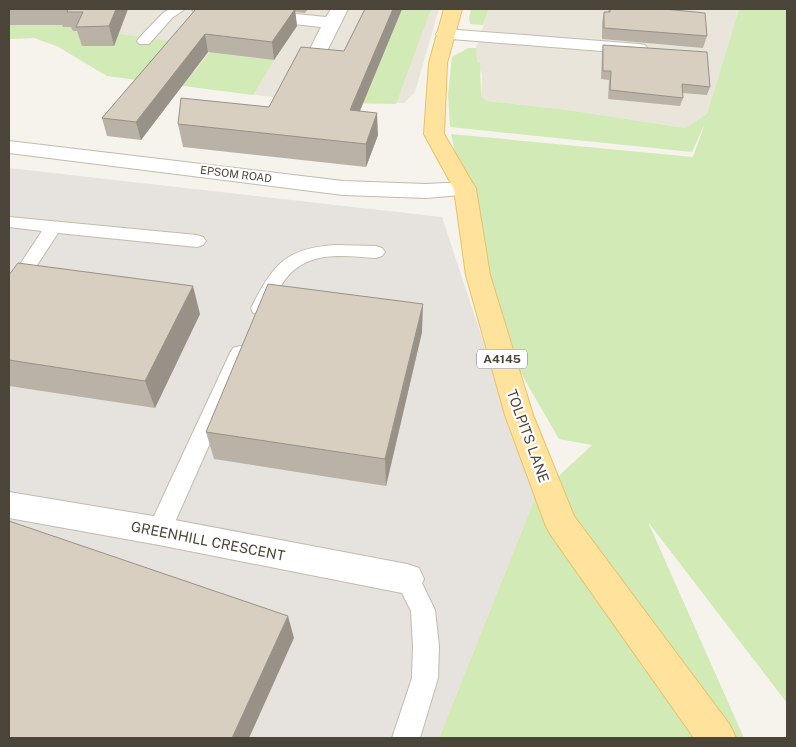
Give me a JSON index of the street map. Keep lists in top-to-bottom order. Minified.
{"streets":{"main road":["A4145","TOLPITS LANE"],"street":["EPSOM ROAD","GREENHILL CRESCENT"]},"crossings":[["EPSOM ROAD","TOLPITS LANE"]]}
